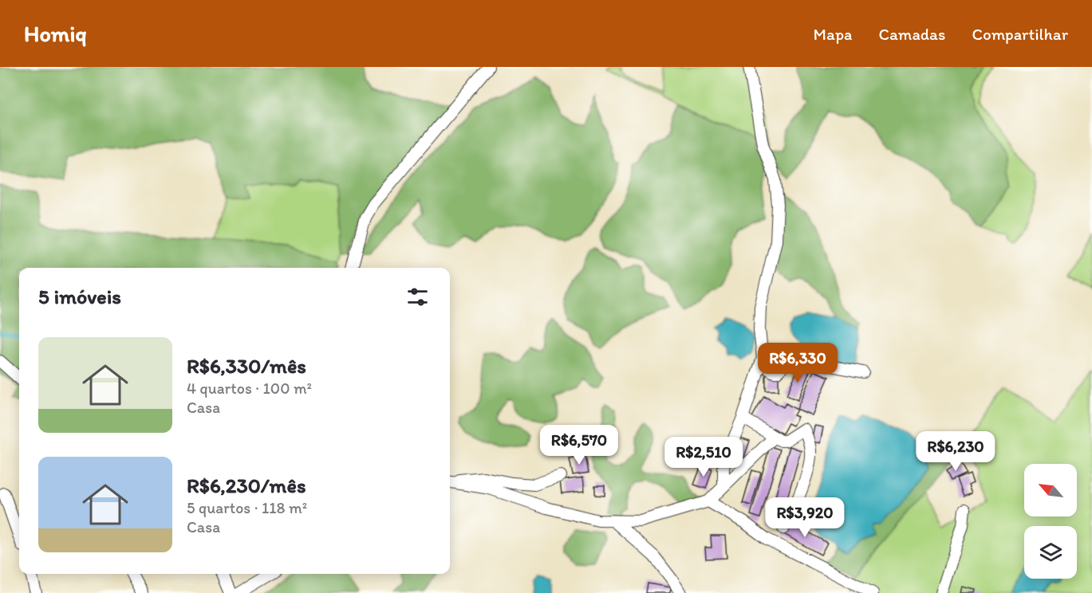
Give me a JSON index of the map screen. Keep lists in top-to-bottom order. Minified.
{"north":"top left","page":{"header":"Homiq","nav":["Mapa","Camadas","Compartilhar"],"heading":"5 imóveis","list":[{"name":"R$6,330/mês","note":"4 quartos · 100 m² · Casa"},{"name":"R$6,230/mês","note":"5 quartos · 118 m² · Casa"}],"price":["R$6,330","R$6,570","R$6,230","R$2,510","R$3,920"]}}
